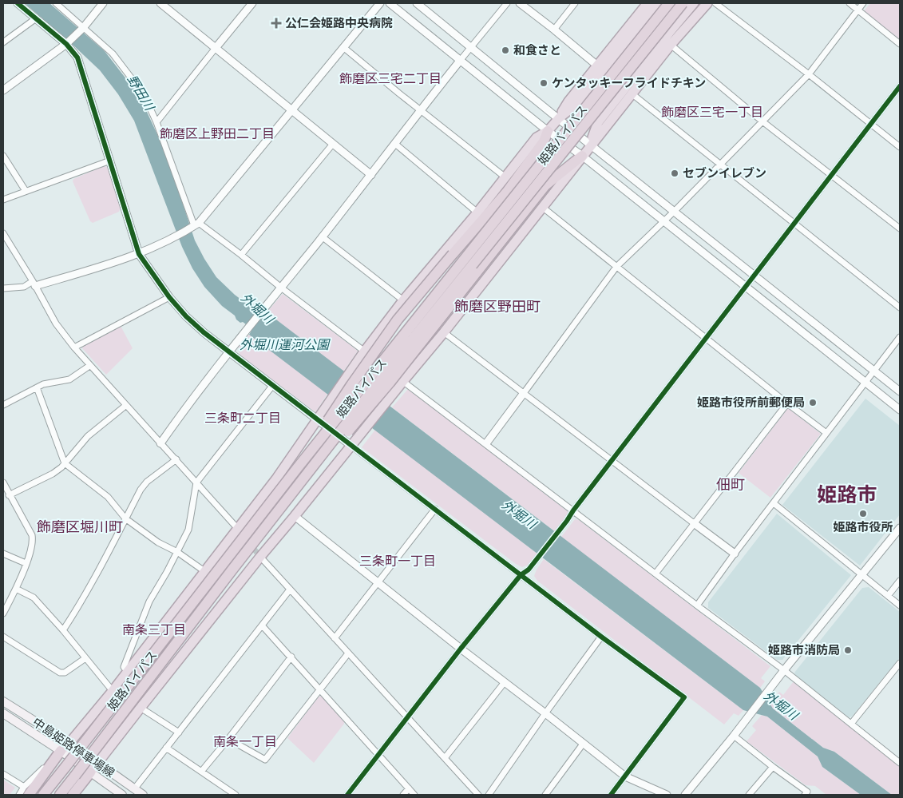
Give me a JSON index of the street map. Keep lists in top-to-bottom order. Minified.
{"streets":{"highway":["姫路バイパス"],"main road":["中島姫路停車場線"]},"districts":["飾磨区三宅二丁目","飾磨区三宅一丁目","飾磨区上野田二丁目","飾磨区野田町","三条町二丁目","佃町","姫路市","飾磨区堀川町","三条町一丁目","南条三丁目","南条一丁目"],"water":["野田川","外堀川","外堀川運河公園"],"places":{"health":["公仁会姫路中央病院"],"other":["和食さと","ケンタッキーフライドチキン","セブンイレブン","姫路市役所前郵便局","姫路市役所","姫路市消防局"]}}
